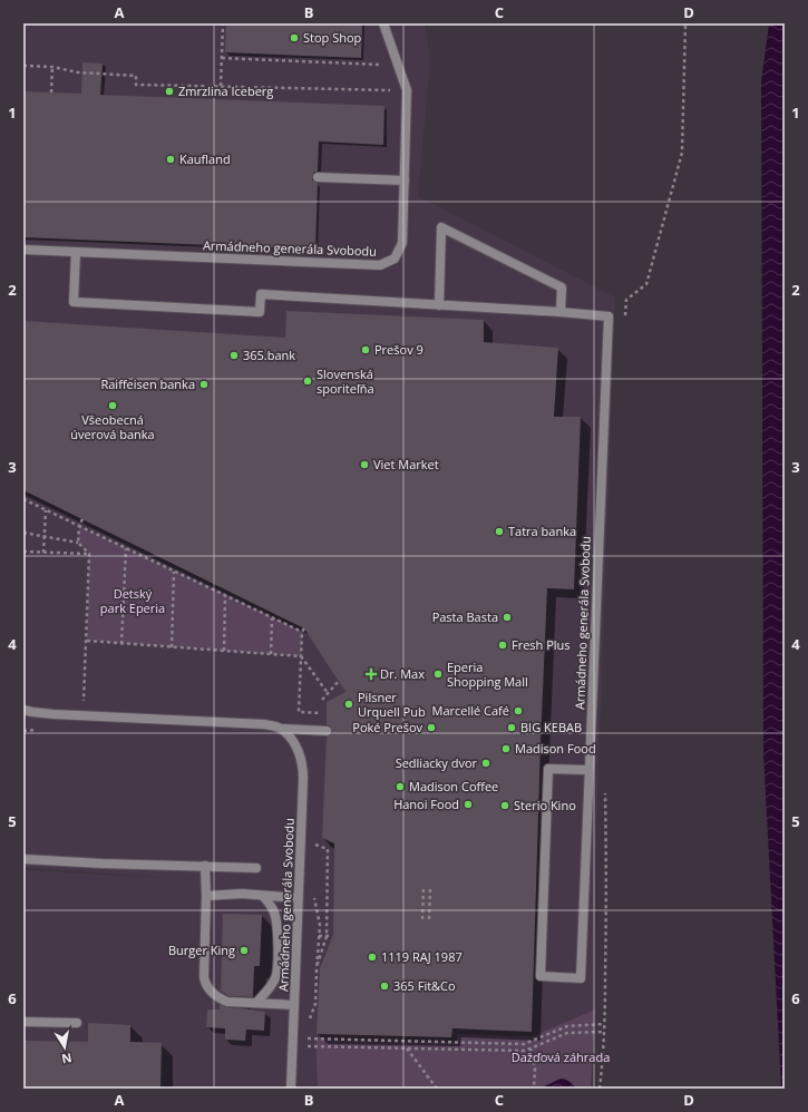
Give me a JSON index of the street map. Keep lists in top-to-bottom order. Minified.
{"streets":{"lane":["Armádneho generála Svobodu"]},"parks":["Detský park Eperia","Dažďová záhrada"],"places":{"other":["Stop Shop","Zmrzlina Iceberg","Kaufland","Prešov 9","365.bank","Slovenská sporiteľňa","Raiffeisen banka","Všeobecná úverová banka","Viet Market","Tatra banka","Pasta Basta","Fresh Plus","Eperia Shopping Mall","Pilsner Urquell Pub","Marcellé Café","Poké Prešov","BIG KEBAB","Madison Food","Sedliacky dvor","Madison Coffee","Hanoi Food","Sterio Kino","Burger King","1119 RAJ 1987","365 Fit&Co"],"health":["Dr. Max"]},"north":"bottom","grid":{"columns":["A","B","C","D"],"rows":["1","2","3","4","5","6"]}}
